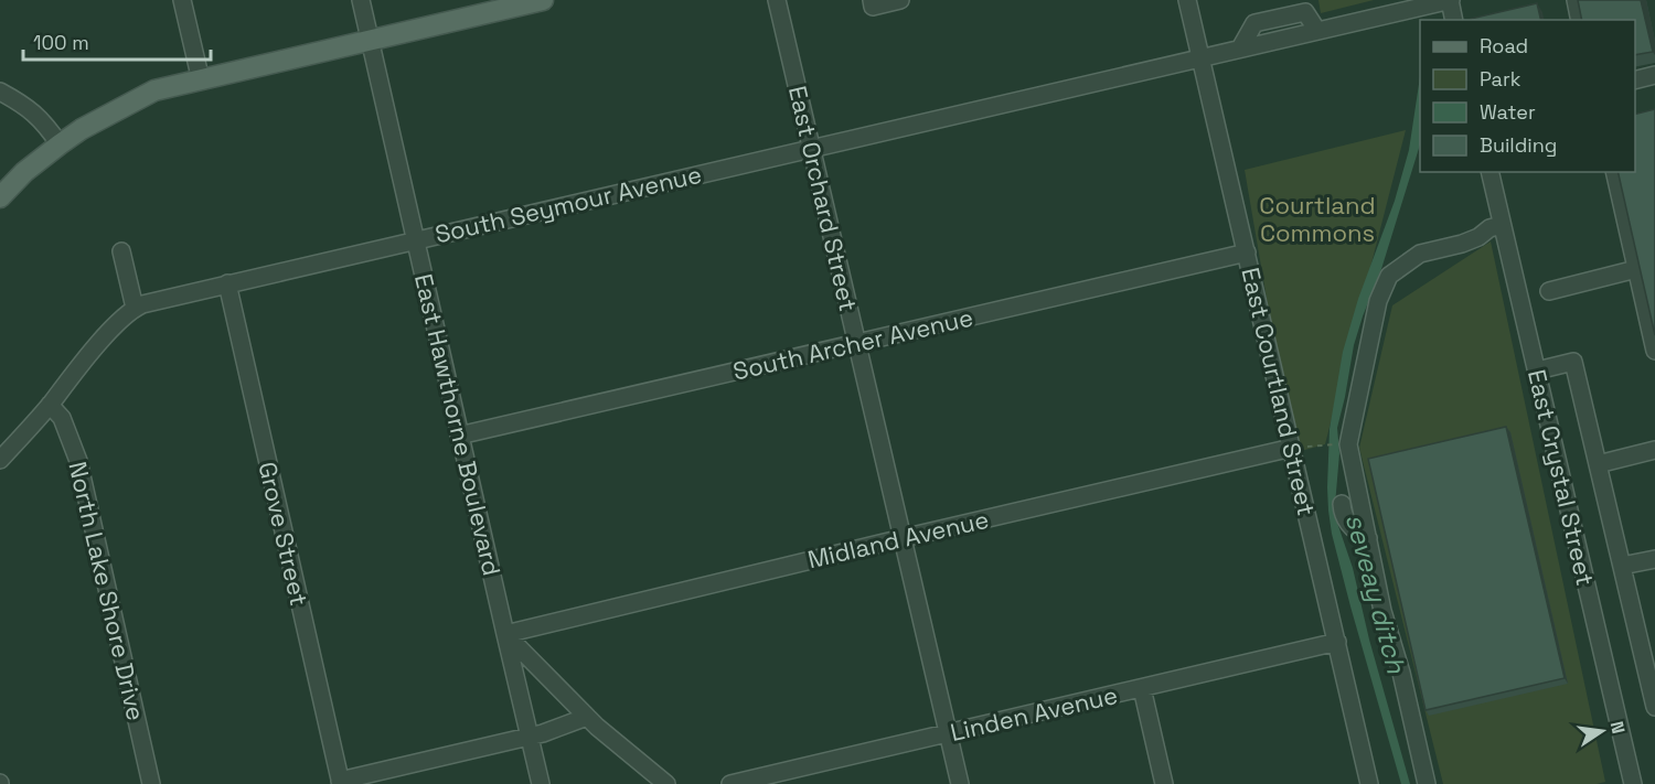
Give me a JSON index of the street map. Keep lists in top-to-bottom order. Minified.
{"streets":{"street":["East Orchard Street","South Seymour Avenue","South Archer Avenue","East Courtland Street","East Hawthorne Boulevard","East Crystal Street","Grove Street","Midland Avenue","North Lake Shore Drive","Linden Avenue"]},"crossings":[["East Orchard Street","South Seymour Avenue"],["East Orchard Street","South Archer Avenue"],["East Orchard Street","Midland Avenue"],["East Orchard Street","Linden Avenue"],["South Seymour Avenue","East Courtland Street"],["South Seymour Avenue","East Hawthorne Boulevard"],["South Seymour Avenue","Grove Street"],["South Archer Avenue","East Courtland Street"],["South Archer Avenue","East Hawthorne Boulevard"],["East Courtland Street","Midland Avenue"],["East Courtland Street","Linden Avenue"],["East Hawthorne Boulevard","Midland Avenue"]],"water":["seveay ditch"],"parks":["Courtland Commons"],"legend":["Road","Park","Water","Building"],"scale_bar":"100 m","north":"right"}
